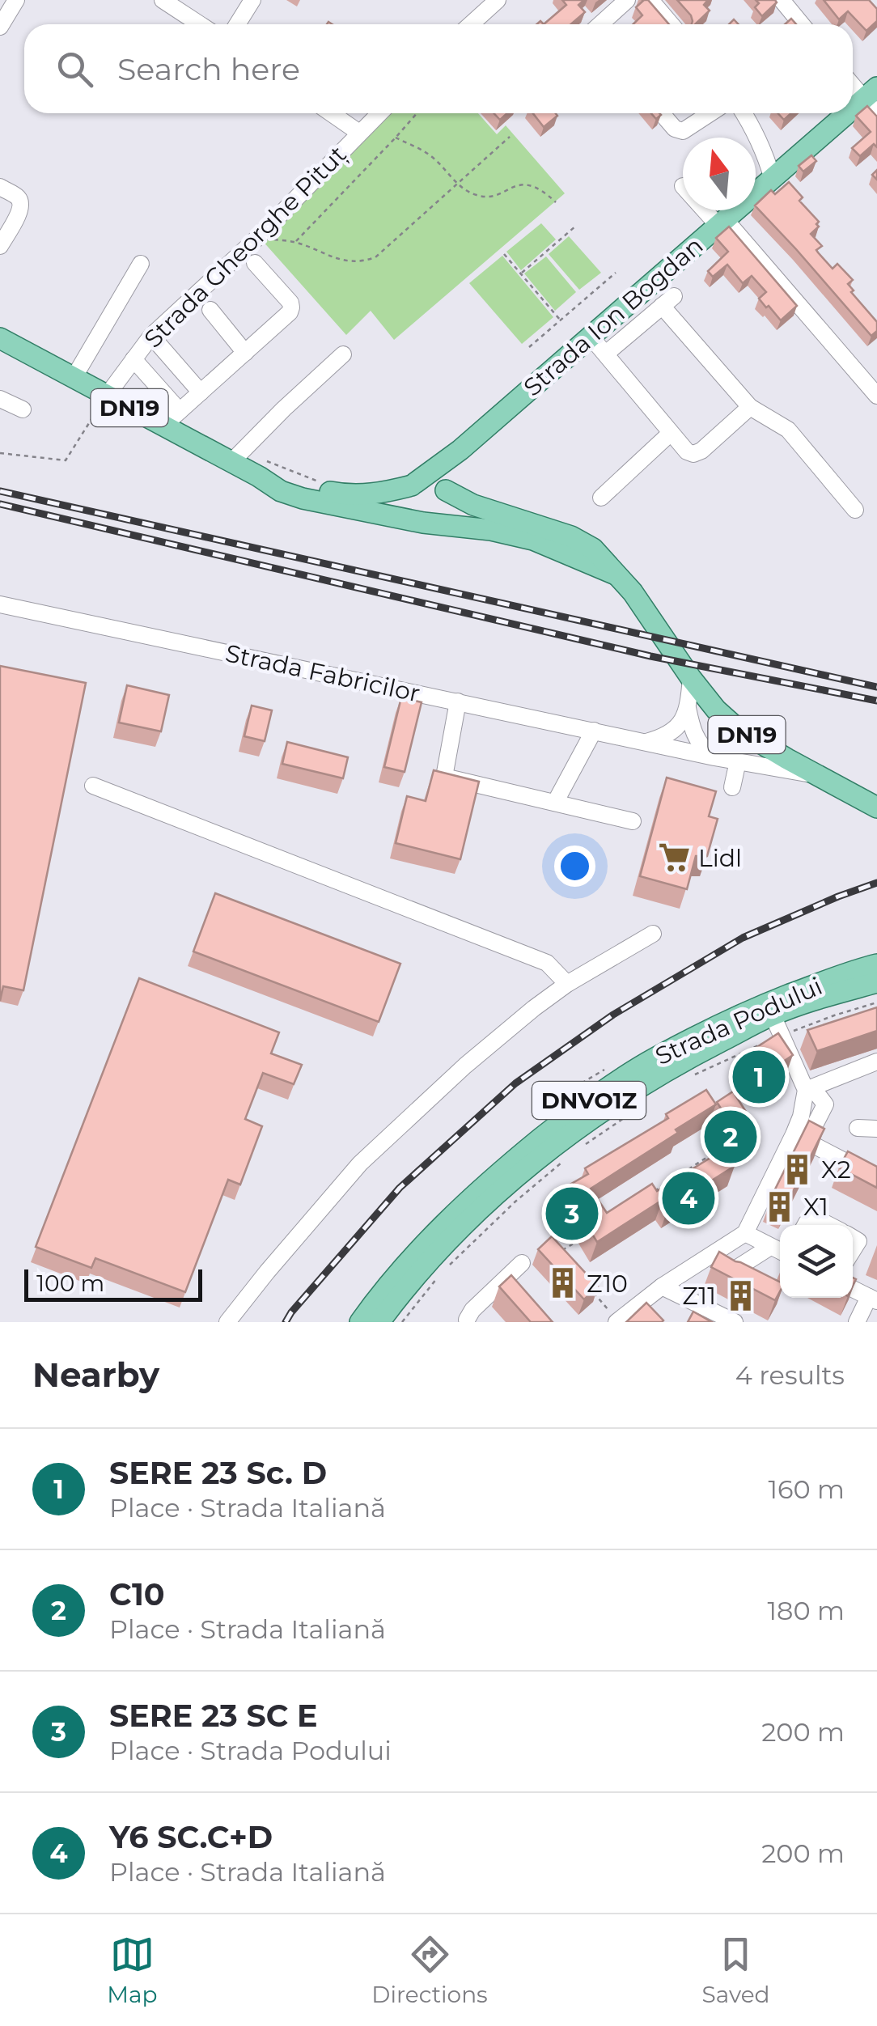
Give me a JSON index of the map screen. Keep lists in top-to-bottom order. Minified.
{"streets":{"main road":["Strada Ion Bogdan","DN19","Strada Podului","DNVO1Z"],"street":["Strada Gheorghe Pituț","Strada Fabricilor"]},"crossings":[["Strada Gheorghe Pituț","DN19"],["Strada Ion Bogdan","DN19"],["DN19","Strada Fabricilor"]],"places":{"supermarket":["Lidl"],"building":["X2","X1","Z10","Z11"]},"scale_bar":"100 m","north":"top","page":{"search":"Search here","pins":["1","2","4","3"],"scale":"100 m","heading":["Nearby","4 results"],"list":[{"mark":"1","name":"SERE 23 Sc. D","note":"Place · Strada Italiană","value":"160 m"},{"mark":"2","name":"C10","note":"Place · Strada Italiană","value":"180 m"},{"mark":"3","name":"SERE 23 SC E","note":"Place · Strada Podului","value":"200 m"},{"mark":"4","name":"Y6 SC.C+D","note":"Place · Strada Italiană","value":"200 m"}],"nav":["Map","Directions","Saved"]}}
